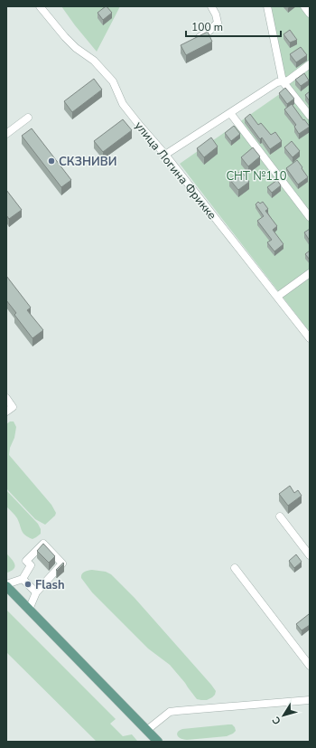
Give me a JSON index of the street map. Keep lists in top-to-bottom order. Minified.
{"streets":{"street":["улица Логина Фрикке"]},"parks":["СНТ №110"],"places":["СКЗНИВИ","Flash"],"scale_bar":"100 m","north":"bottom left"}
